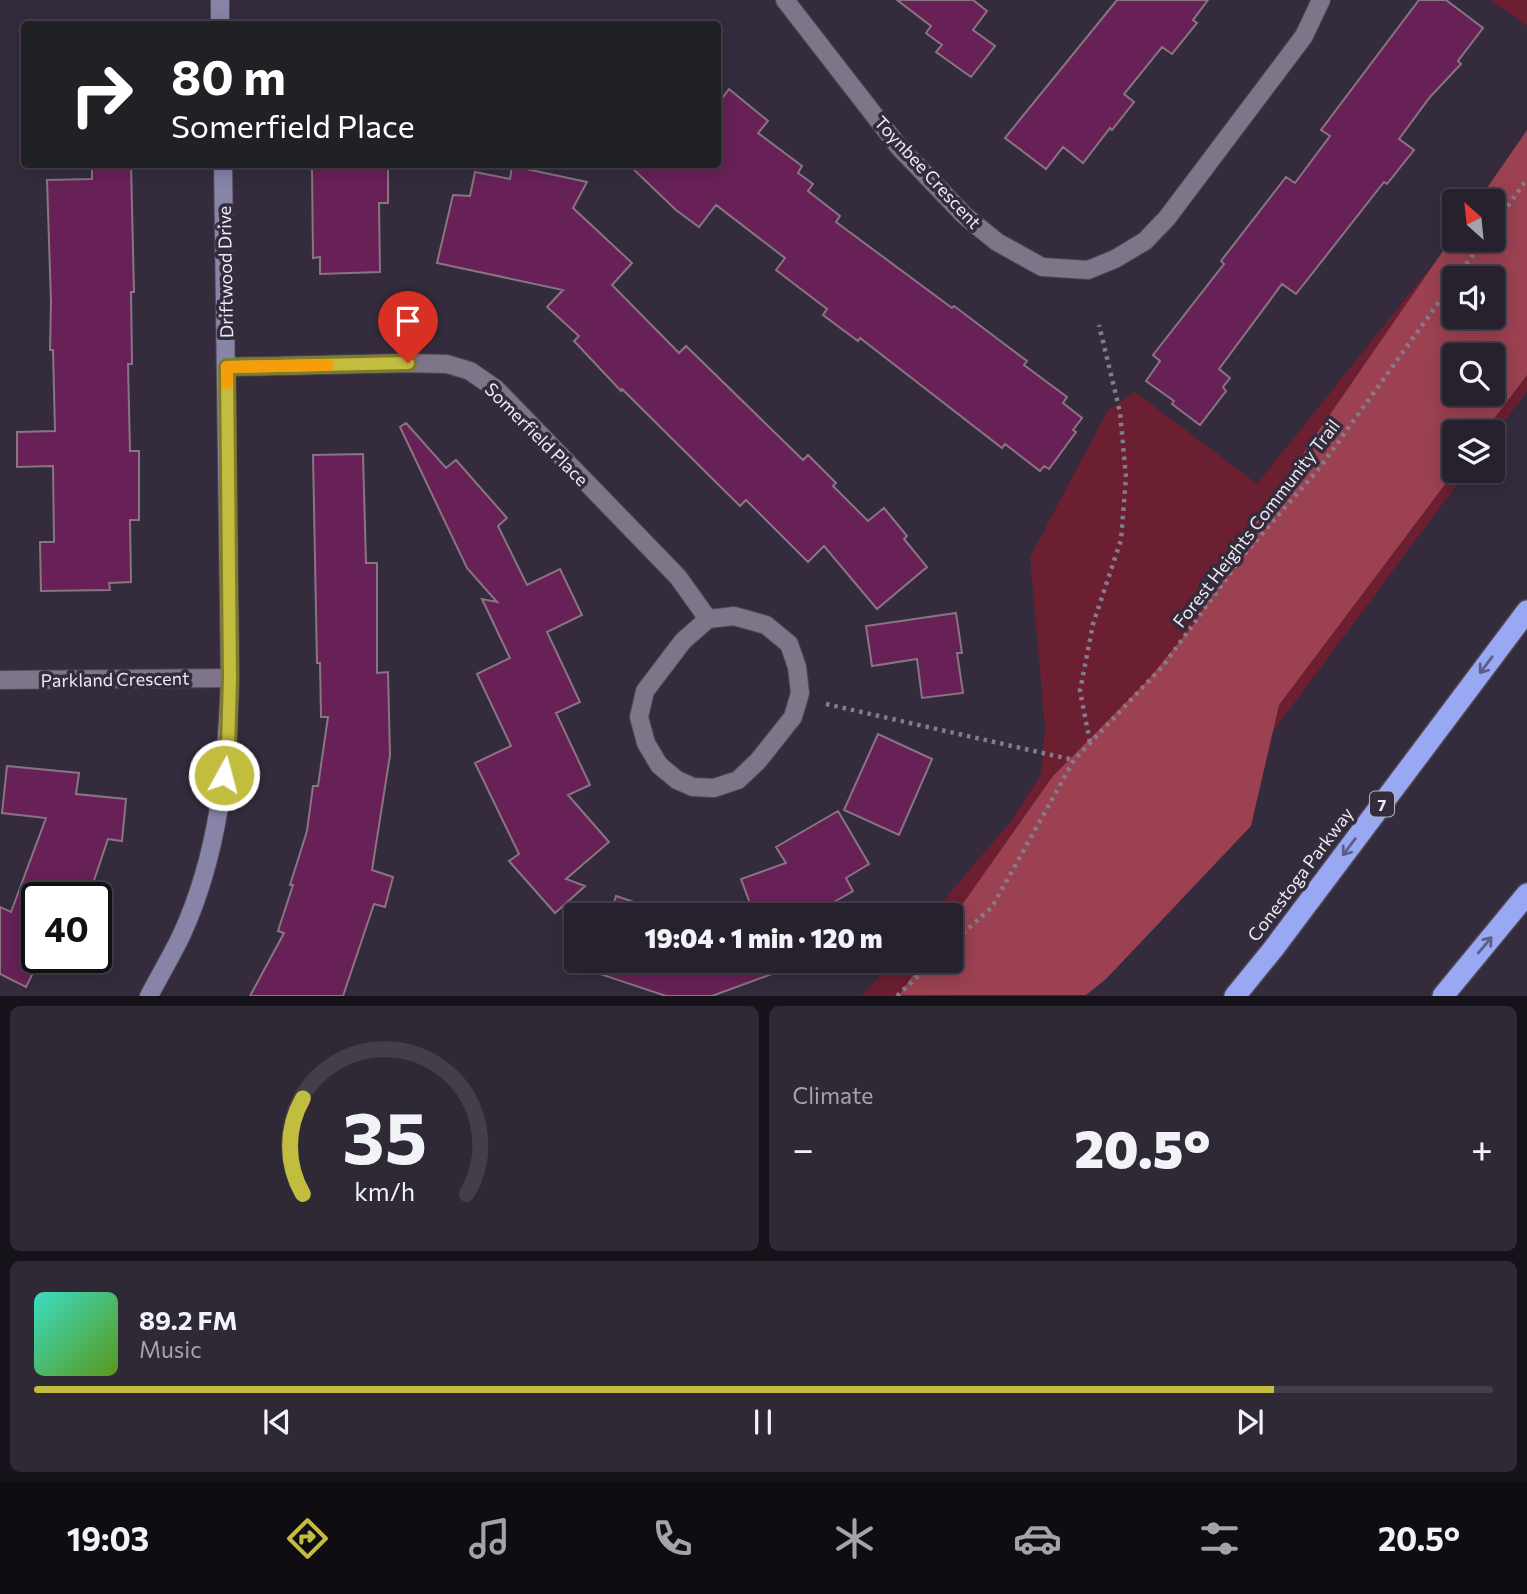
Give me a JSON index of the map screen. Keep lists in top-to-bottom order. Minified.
{"streets":{"highway":["7","Conestoga Parkway"],"street":["Toynbee Crescent","Driftwood Drive","Somerfield Place","Parkland Crescent"],"path":["Forest Heights Community Trail"]},"crossings":[["Driftwood Drive","Somerfield Place"],["Driftwood Drive","Parkland Crescent"]],"one_way":["Conestoga Parkway"],"north":"top left","page":{"turn":["80 m","Somerfield Place"],"limit":"40","trip":"19:04 · 1 min · 120 m","tile":"Climate","heat":["−","20.5°","+"],"song":["89.2 FM","Music"],"tabs":["19:03","20.5°"],"gauge":["35","km/h"]}}
